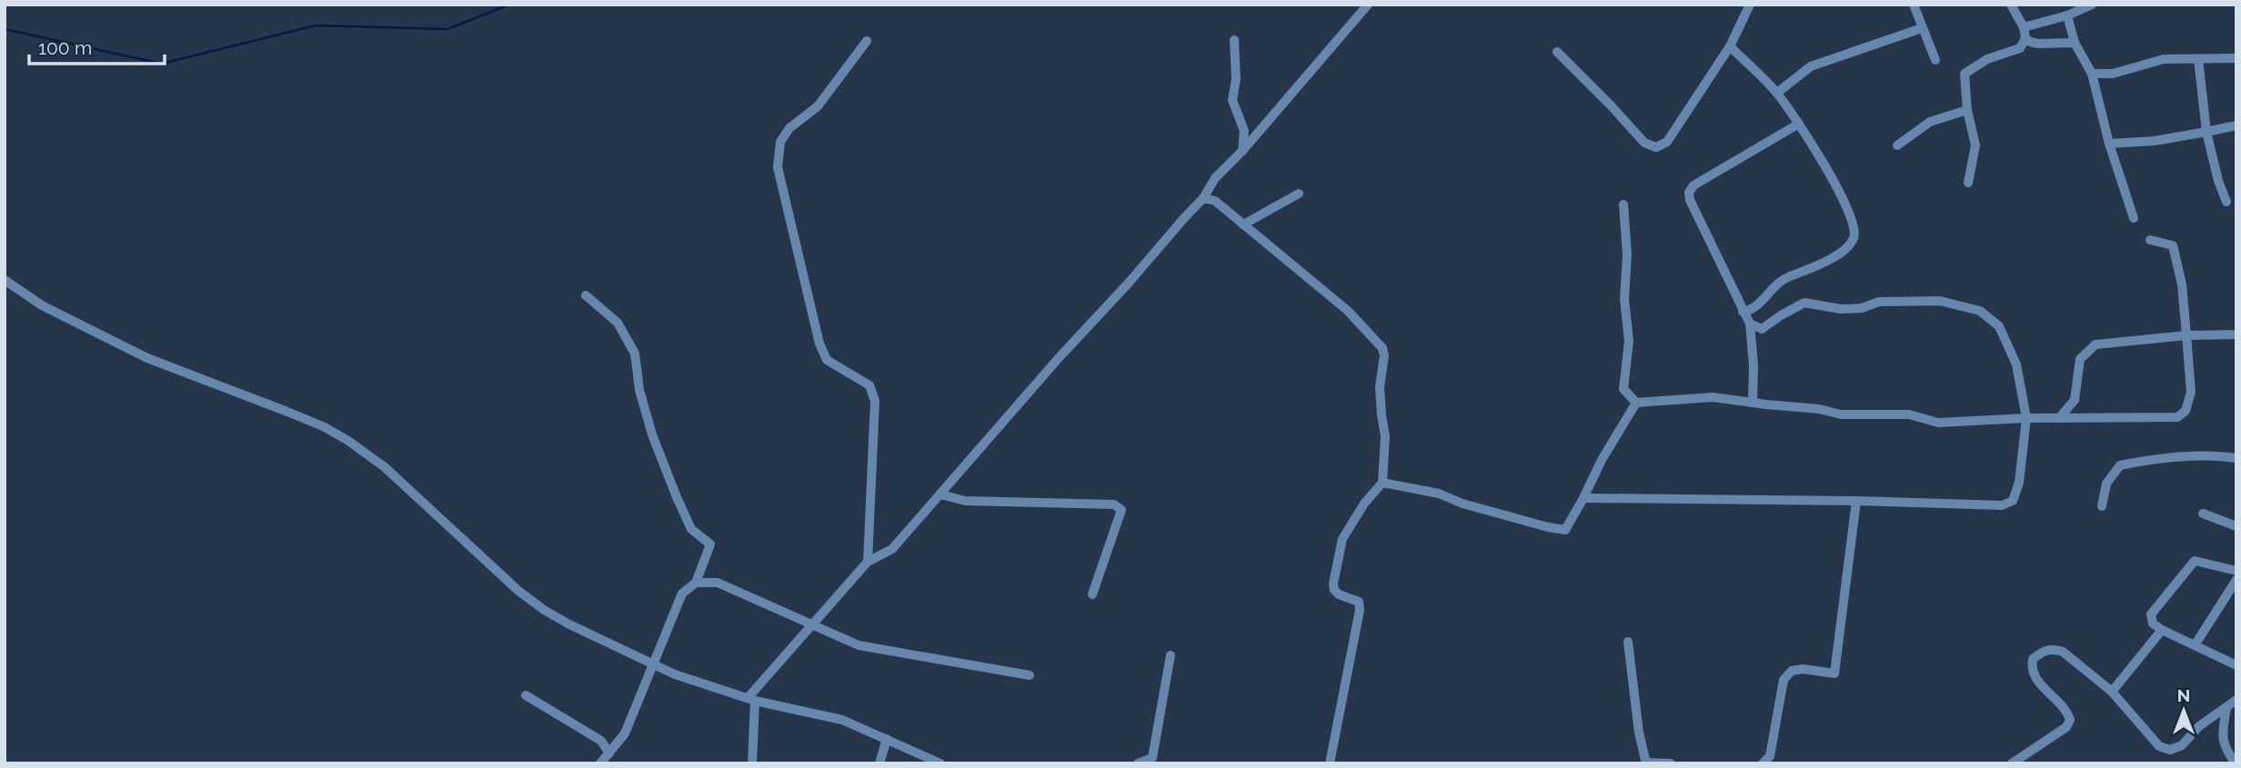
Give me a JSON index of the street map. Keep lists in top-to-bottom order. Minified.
{"scale_bar":"100 m","north":"top"}
